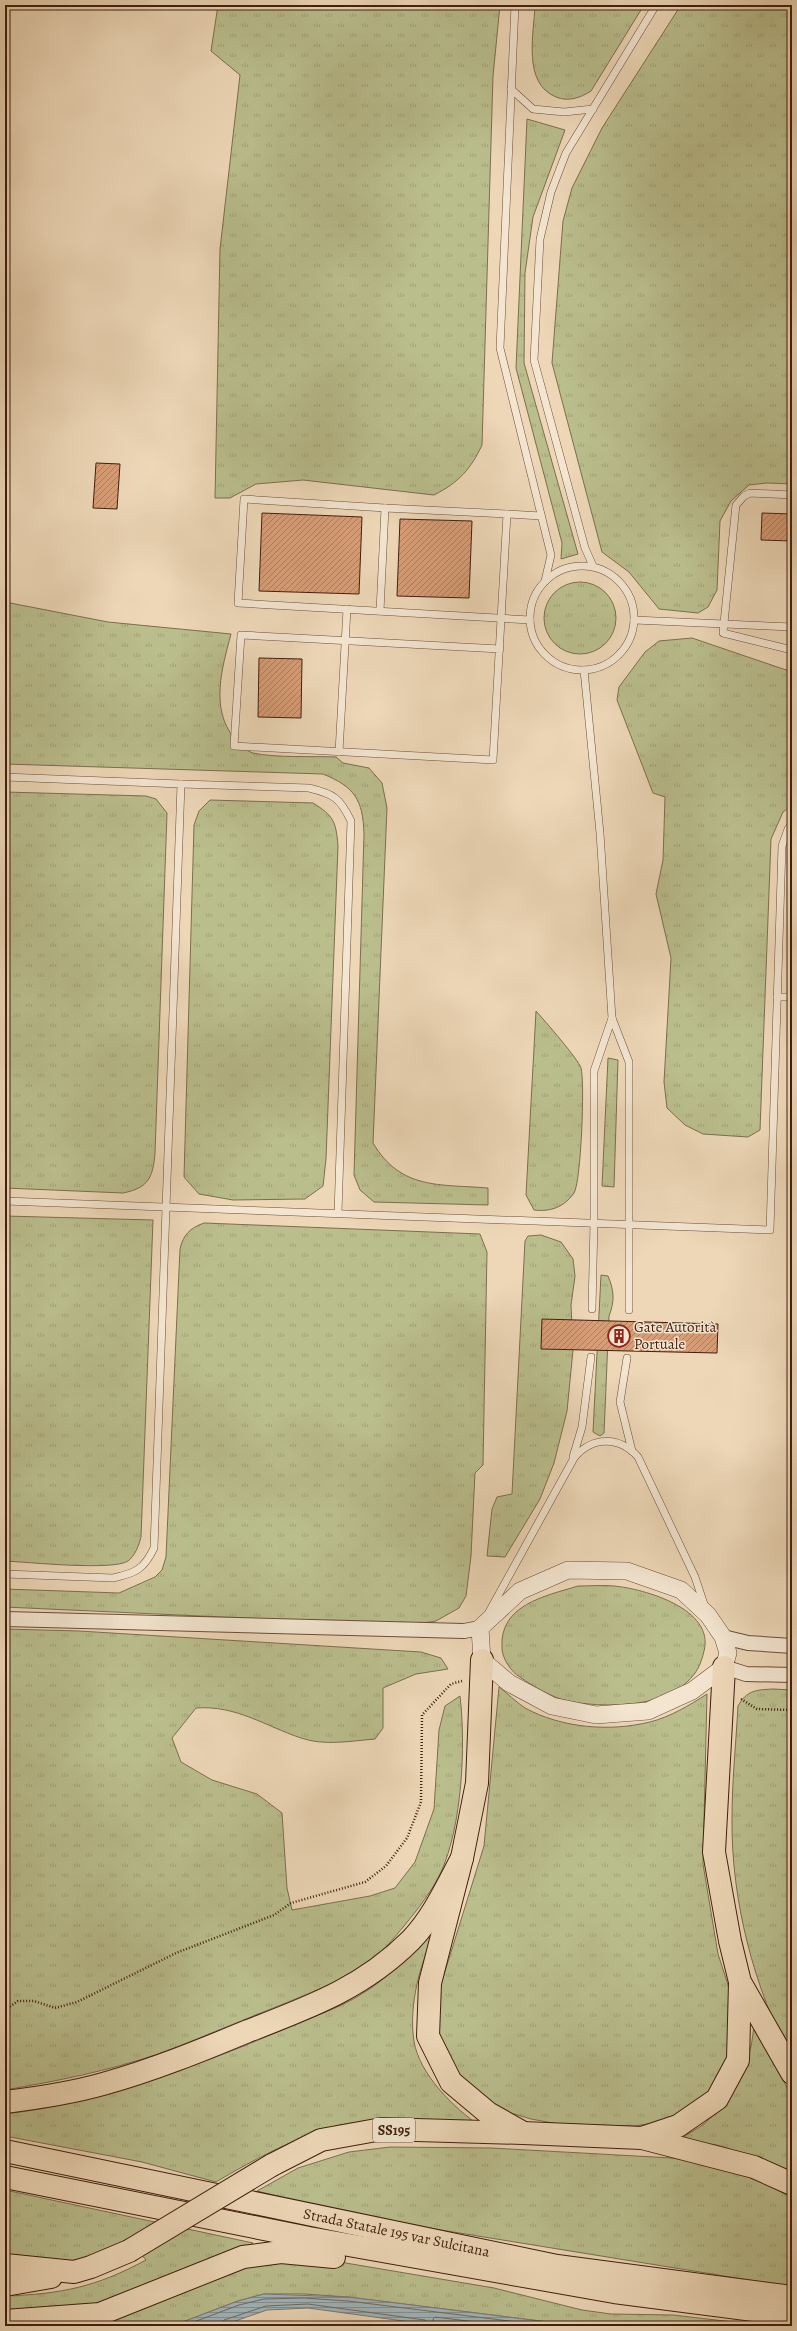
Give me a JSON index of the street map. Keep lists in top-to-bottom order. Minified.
{"streets":{"highway":["SS195","Strada Statale 195 var Sulcitana"]},"places":{"building":["Gate Autorità Portuale"]}}
